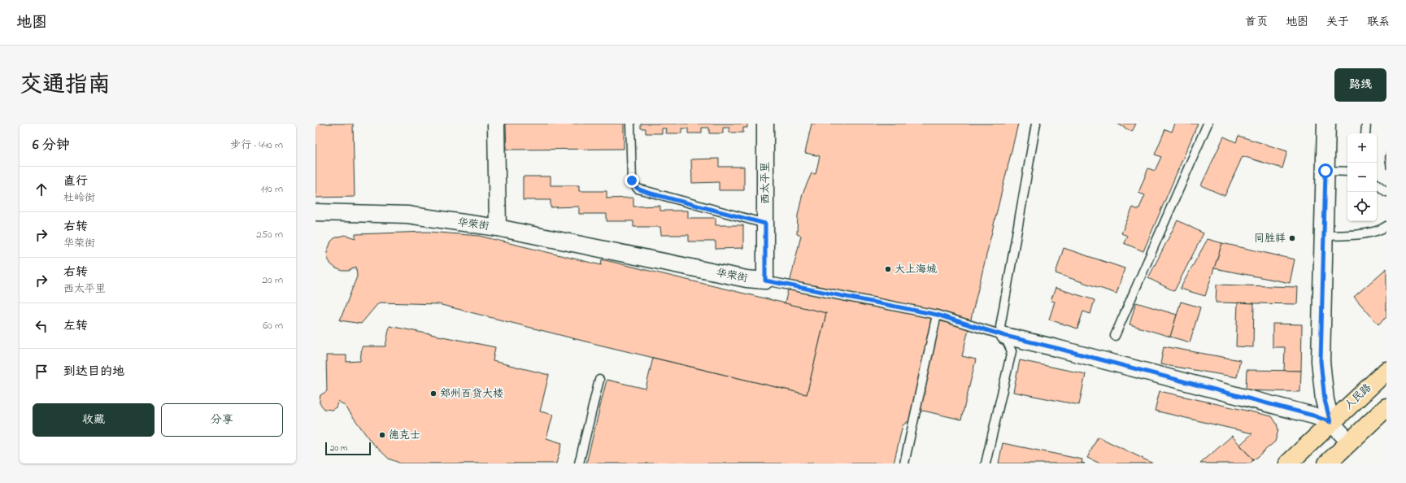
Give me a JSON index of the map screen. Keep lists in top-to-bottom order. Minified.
{"streets":{"main road":["人民路"],"street":["西太平里","华荣街"]},"crossings":[["西太平里","华荣街"],["华荣街","人民路"]],"places":["同胜祥","大上海城","郑州百货大楼","德克士"],"scale_bar":"20 m","page":{"header":"地图","nav":["首页","地图","关于","联系"],"title":"交通指南","buttons":["路线",["收藏","分享"]],"heading":["6 分钟","步行 · 440 m"],"map_buttons":["+","−"],"list":[["直行","杜岭街","110 m"],["右转","华荣街","250 m"],["右转","西太平里","20 m"],["左转","60 m"],"到达目的地"],"scale":"20 m"}}
